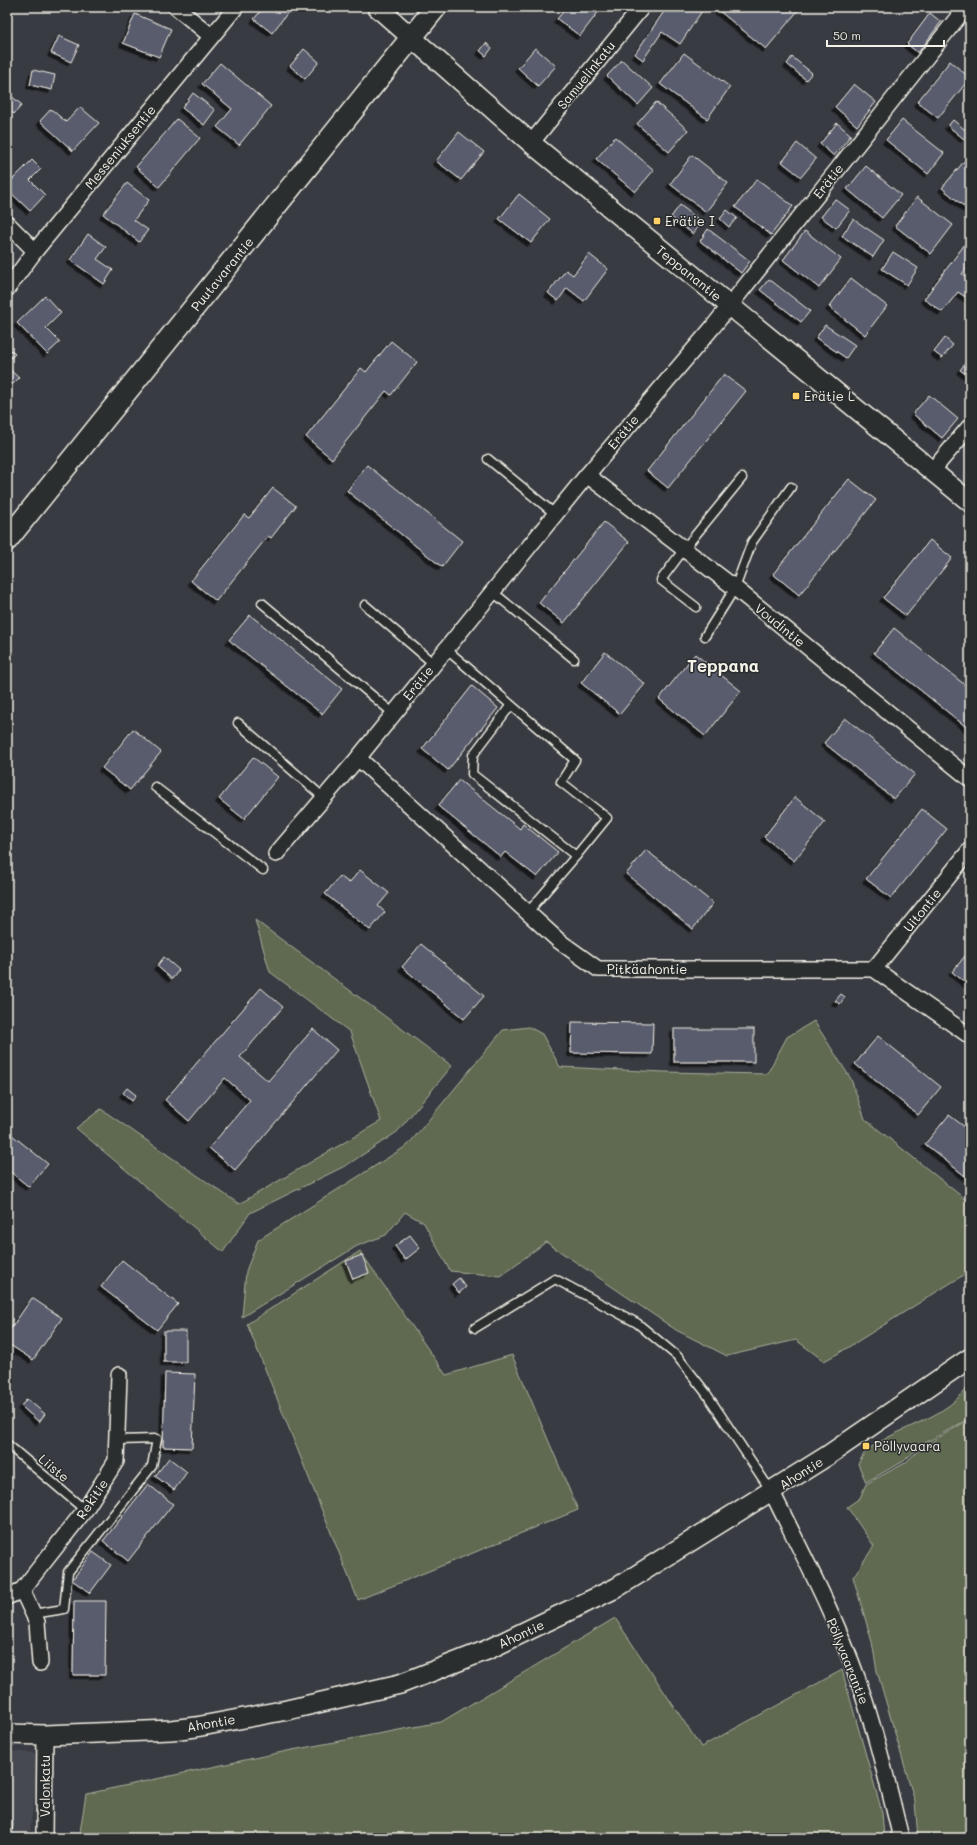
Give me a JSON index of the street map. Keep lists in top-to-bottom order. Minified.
{"streets":{"main road":["Puutavarantie"],"street":["Samuelinkatu","Messeniuksentie","Erätie","Teppanantie","Voudintie","Uitontie","Pitkäahontie","Ahontie","Rekitie","Pöllyvaarantie","Valonkatu"],"lane":["Liiste"]},"crossings":[["Samuelinkatu","Teppanantie"],["Erätie","Teppanantie"],["Erätie","Voudintie"],["Erätie","Pitkäahontie"],["Teppanantie","Puutavarantie"],["Uitontie","Pitkäahontie"],["Liiste","Rekitie"],["Ahontie","Pöllyvaarantie"],["Ahontie","Valonkatu"]],"districts":["Teppana"],"places":{"transit":["Erätie I","Erätie L","Pöllyvaara"]},"scale_bar":"50 m"}
